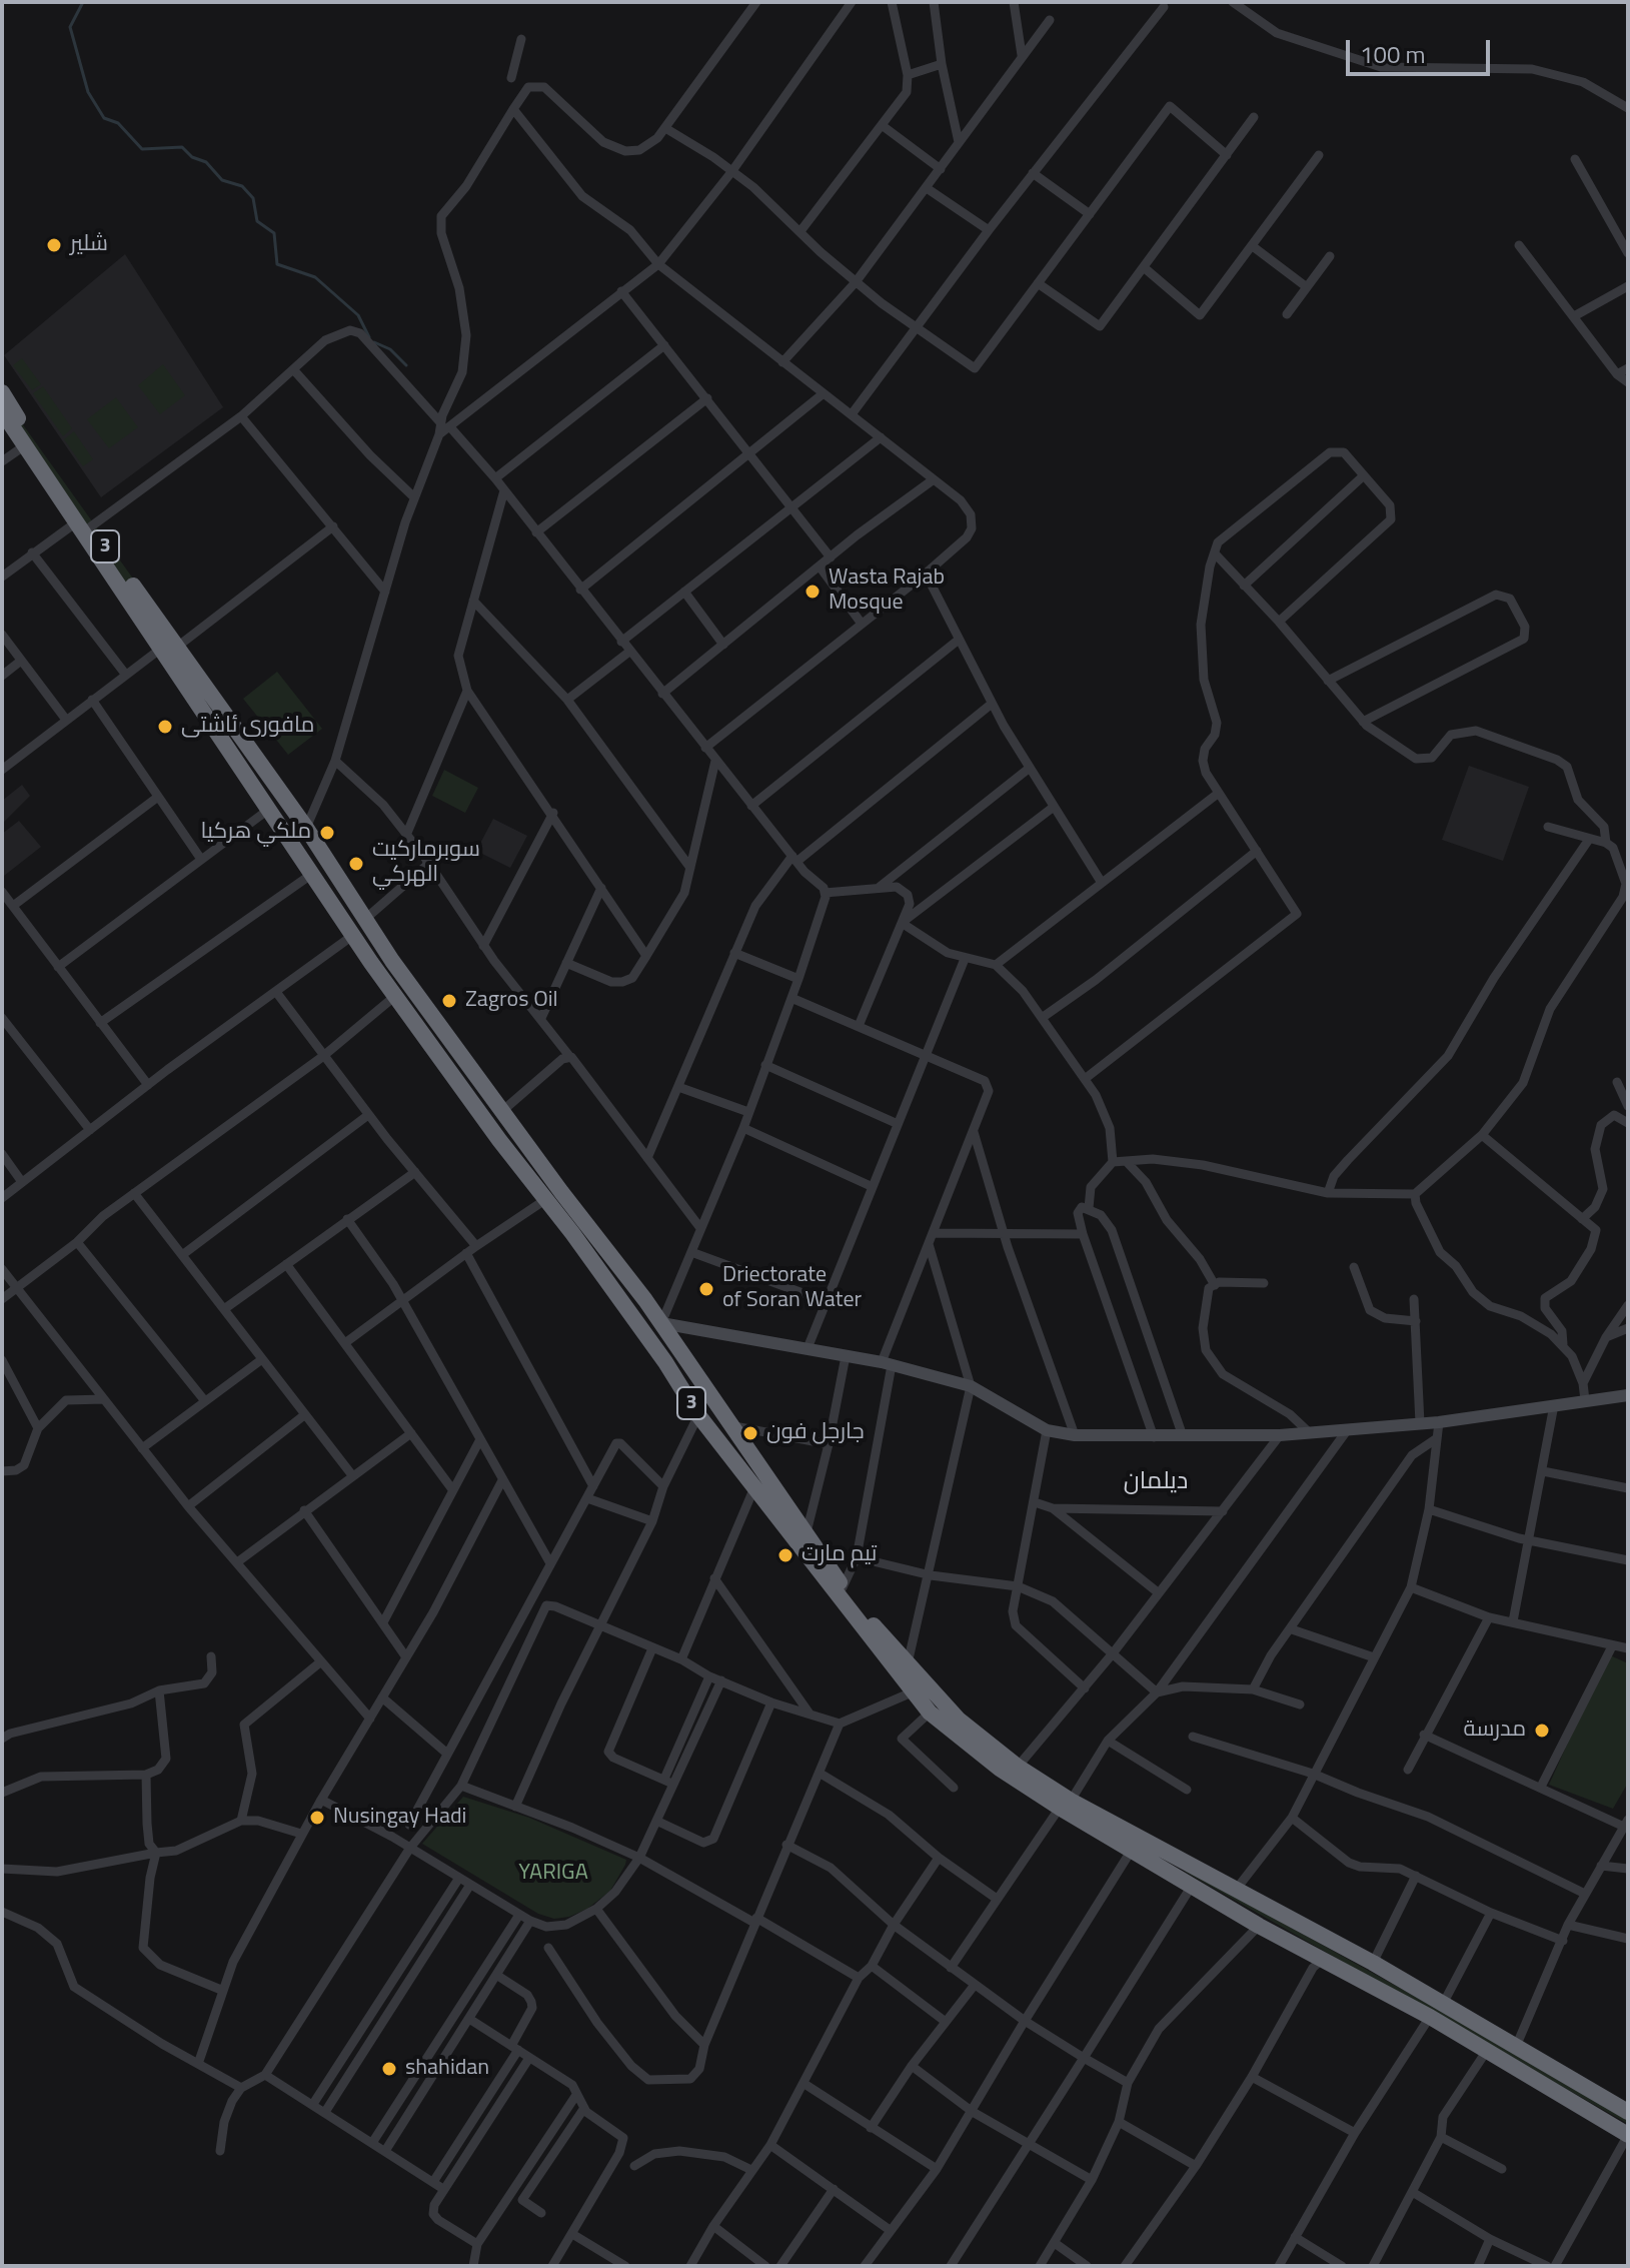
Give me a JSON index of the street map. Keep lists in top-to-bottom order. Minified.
{"streets":{"highway":["3"]},"districts":["دیلمان"],"parks":["YARIGA"],"places":["شلير","Wasta Rajab Mosque","مافوری ئاشتی","ملكي هركيا","سوبرماركيت الهركي","Zagros Oil","Driectorate of Soran Water","جارجل فون","تيم مارت","مدرسة","Nusingay Hadi","shahidan"],"scale_bar":"100 m"}
